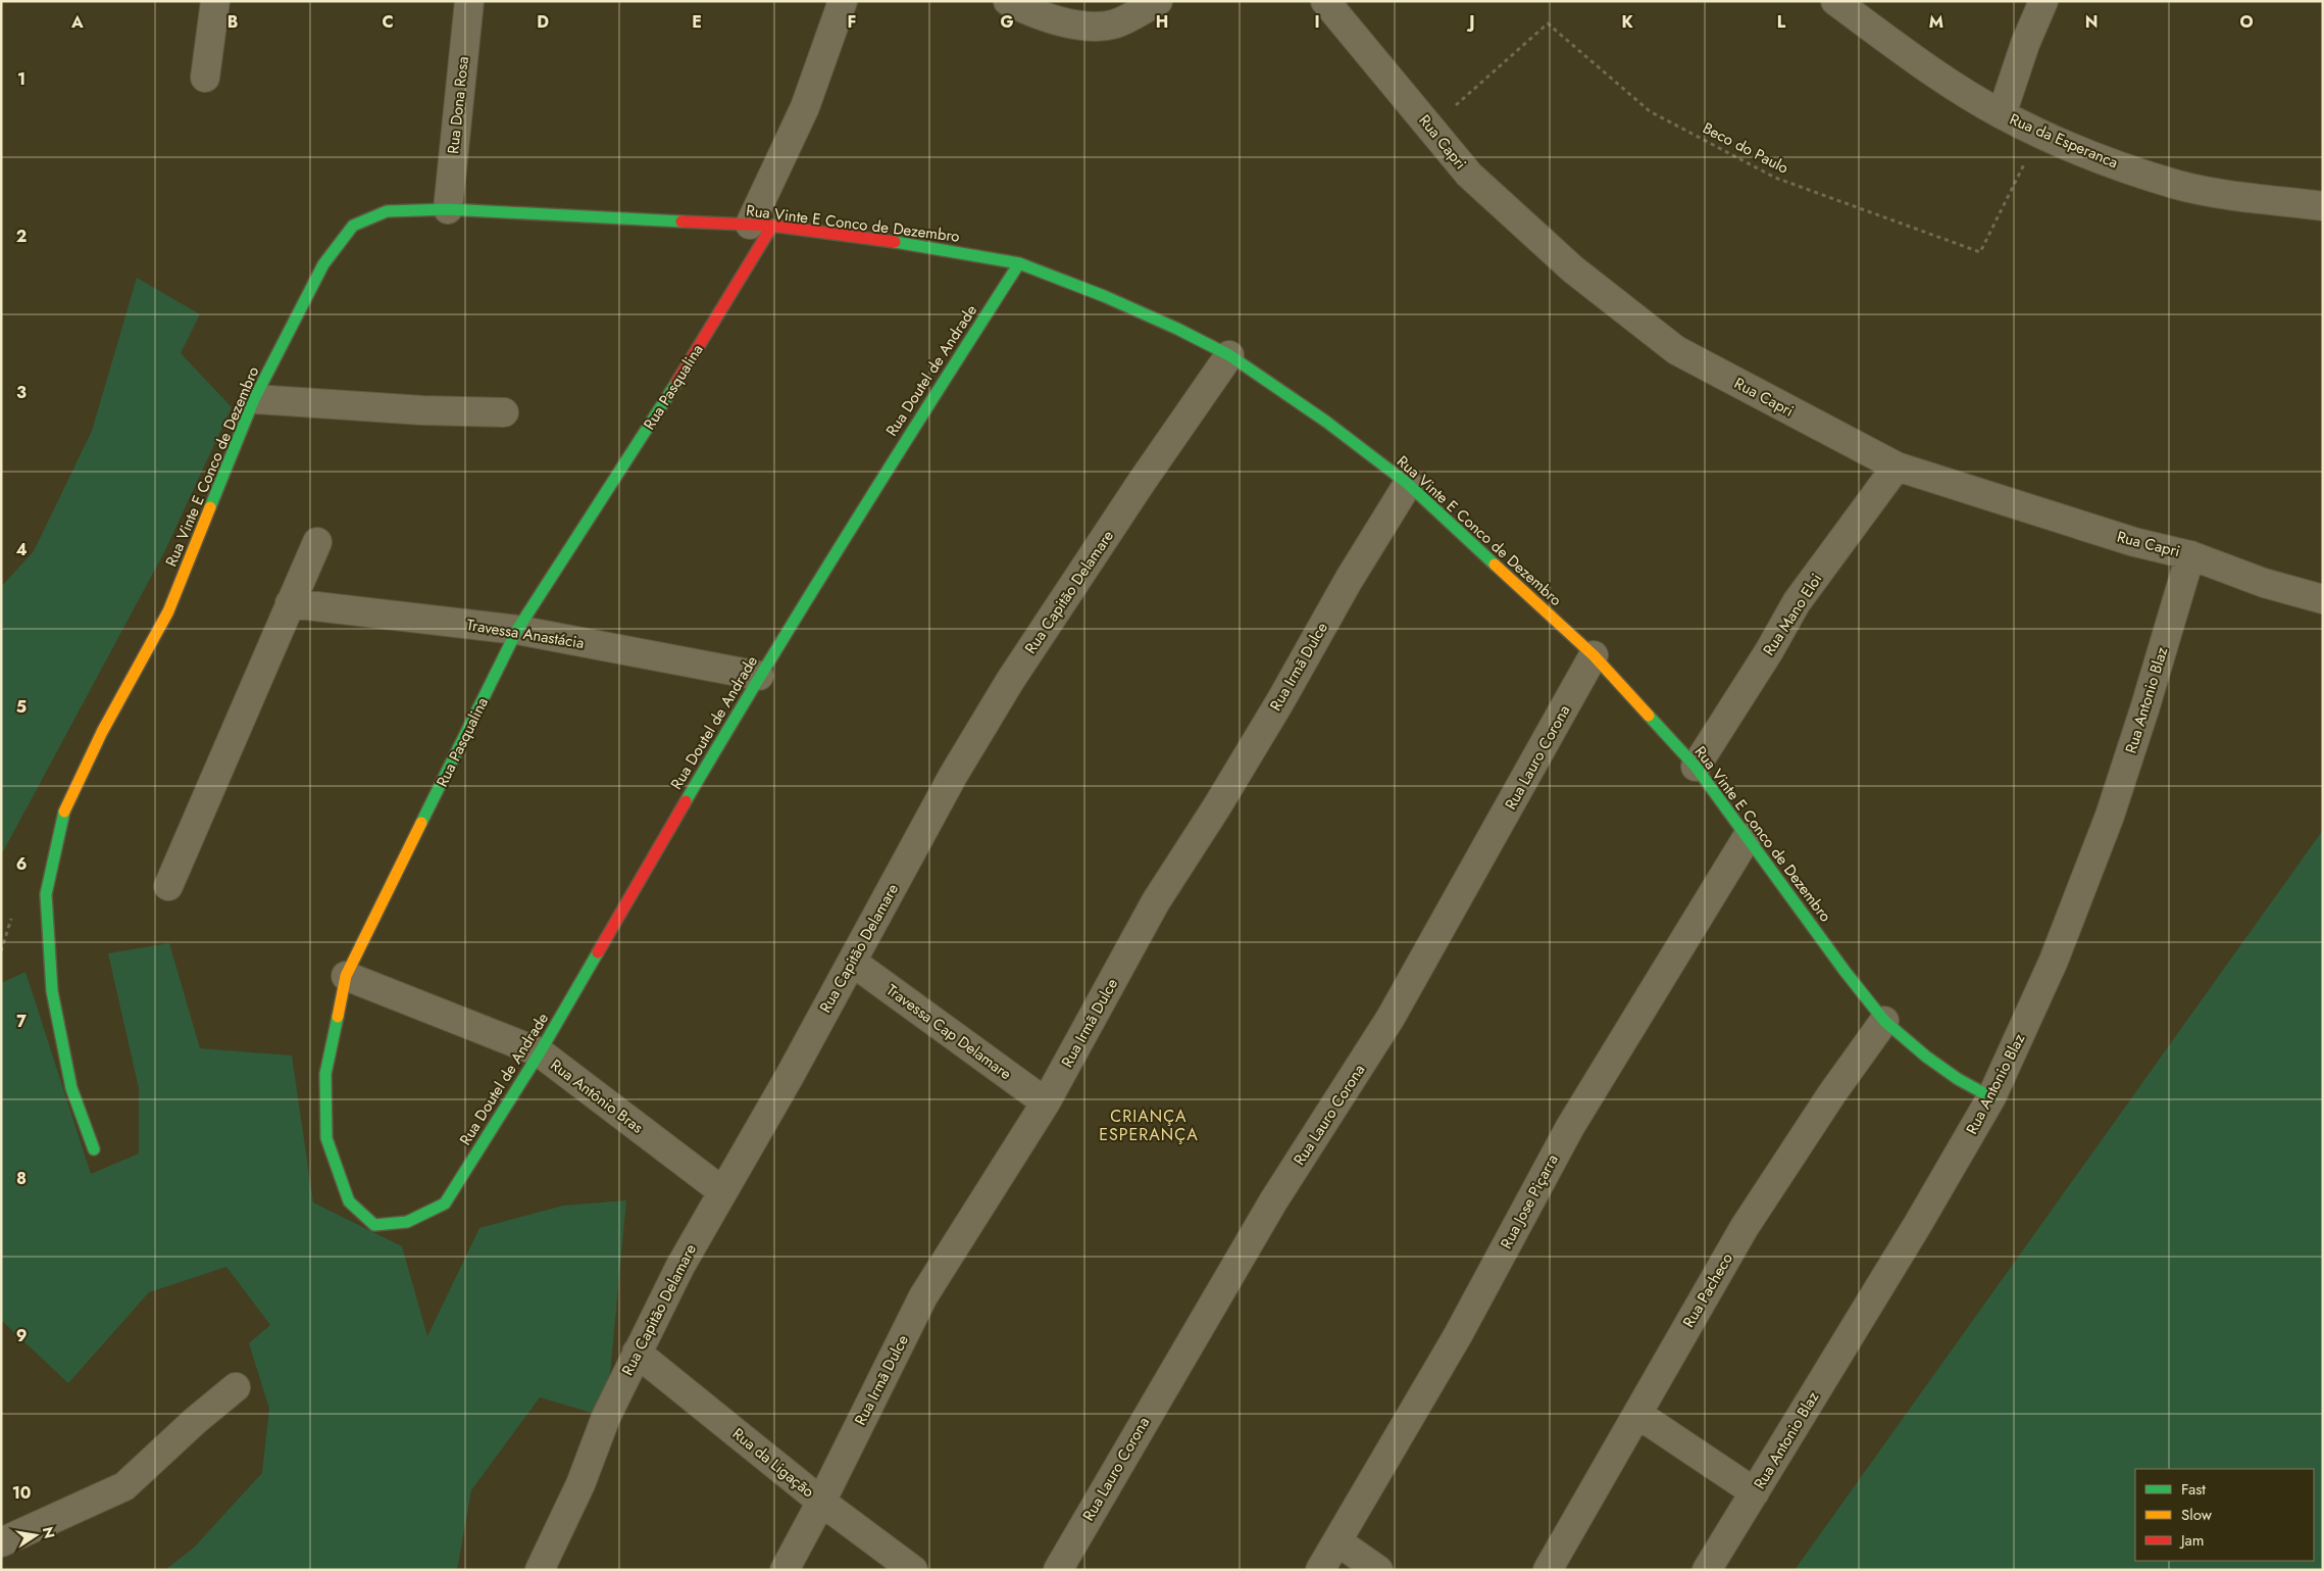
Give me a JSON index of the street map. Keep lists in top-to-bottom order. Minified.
{"streets":{"street":["Rua Dona Rosa","Rua da Esperanca","Rua Capri","Rua Vinte E Conco de Dezembro","Rua Doutel de Andrade","Rua Pasqualina","Rua Capitão Delamare","Rua Mano Eloi","Travessa Anastácia","Rua Irmã Dulce","Rua Antonio Blaz","Rua Lauro Corona","Travessa Cap Delamare","Rua Antônio Bras","Rua Jose Piçarra","Rua Pacheco","Rua da Ligação"],"path":["Beco do Paulo"]},"crossings":[["Rua Dona Rosa","Rua Vinte E Conco de Dezembro"],["Rua da Esperanca","Beco do Paulo"],["Rua Capri","Beco do Paulo"],["Rua Capri","Rua Mano Eloi"],["Rua Capri","Rua Antonio Blaz"],["Rua Vinte E Conco de Dezembro","Rua Doutel de Andrade"],["Rua Vinte E Conco de Dezembro","Rua Pasqualina"],["Rua Vinte E Conco de Dezembro","Rua Capitão Delamare"],["Rua Vinte E Conco de Dezembro","Rua Mano Eloi"],["Rua Vinte E Conco de Dezembro","Rua Irmã Dulce"],["Rua Vinte E Conco de Dezembro","Rua Antonio Blaz"],["Rua Vinte E Conco de Dezembro","Rua Lauro Corona"],["Rua Vinte E Conco de Dezembro","Rua Jose Piçarra"],["Rua Vinte E Conco de Dezembro","Rua Pacheco"],["Rua Doutel de Andrade","Rua Pasqualina"],["Rua Doutel de Andrade","Travessa Anastácia"],["Rua Doutel de Andrade","Rua Antônio Bras"],["Rua Pasqualina","Travessa Anastácia"],["Rua Pasqualina","Rua Antônio Bras"],["Rua Capitão Delamare","Travessa Cap Delamare"],["Rua Capitão Delamare","Rua Antônio Bras"],["Rua Capitão Delamare","Rua da Ligação"],["Rua Irmã Dulce","Travessa Cap Delamare"],["Rua Irmã Dulce","Rua da Ligação"]],"districts":["CRIANÇA ESPERANÇA"],"legend":["Fast","Slow","Jam"],"north":"right","grid":{"columns":["A","B","C","D","E","F","G","H","I","J","K","L","M","N","O"],"rows":["1","2","3","4","5","6","7","8","9","10"]}}
